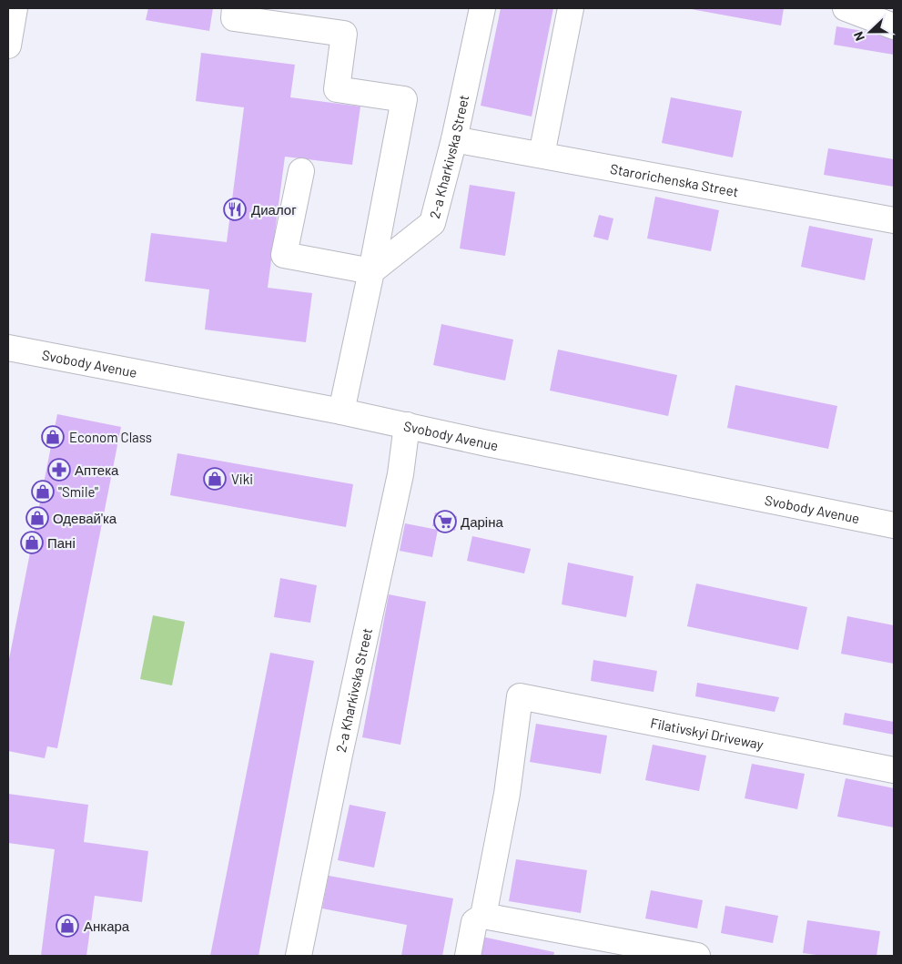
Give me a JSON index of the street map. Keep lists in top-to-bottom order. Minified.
{"streets":{"street":["2-a Kharkivska Street","Starorichenska Street","Svobody Avenue","Filativskyi Driveway"]},"crossings":[["2-a Kharkivska Street","Starorichenska Street"],["2-a Kharkivska Street","Svobody Avenue"]],"places":{"restaurant":["Диалог"],"shop":["Econom Class","Viki","\"Smile\"","Одевай'ка","Пані","Анкара"],"pharmacy":["Аптека"],"supermarket":["Даріна"]},"north":"left"}
